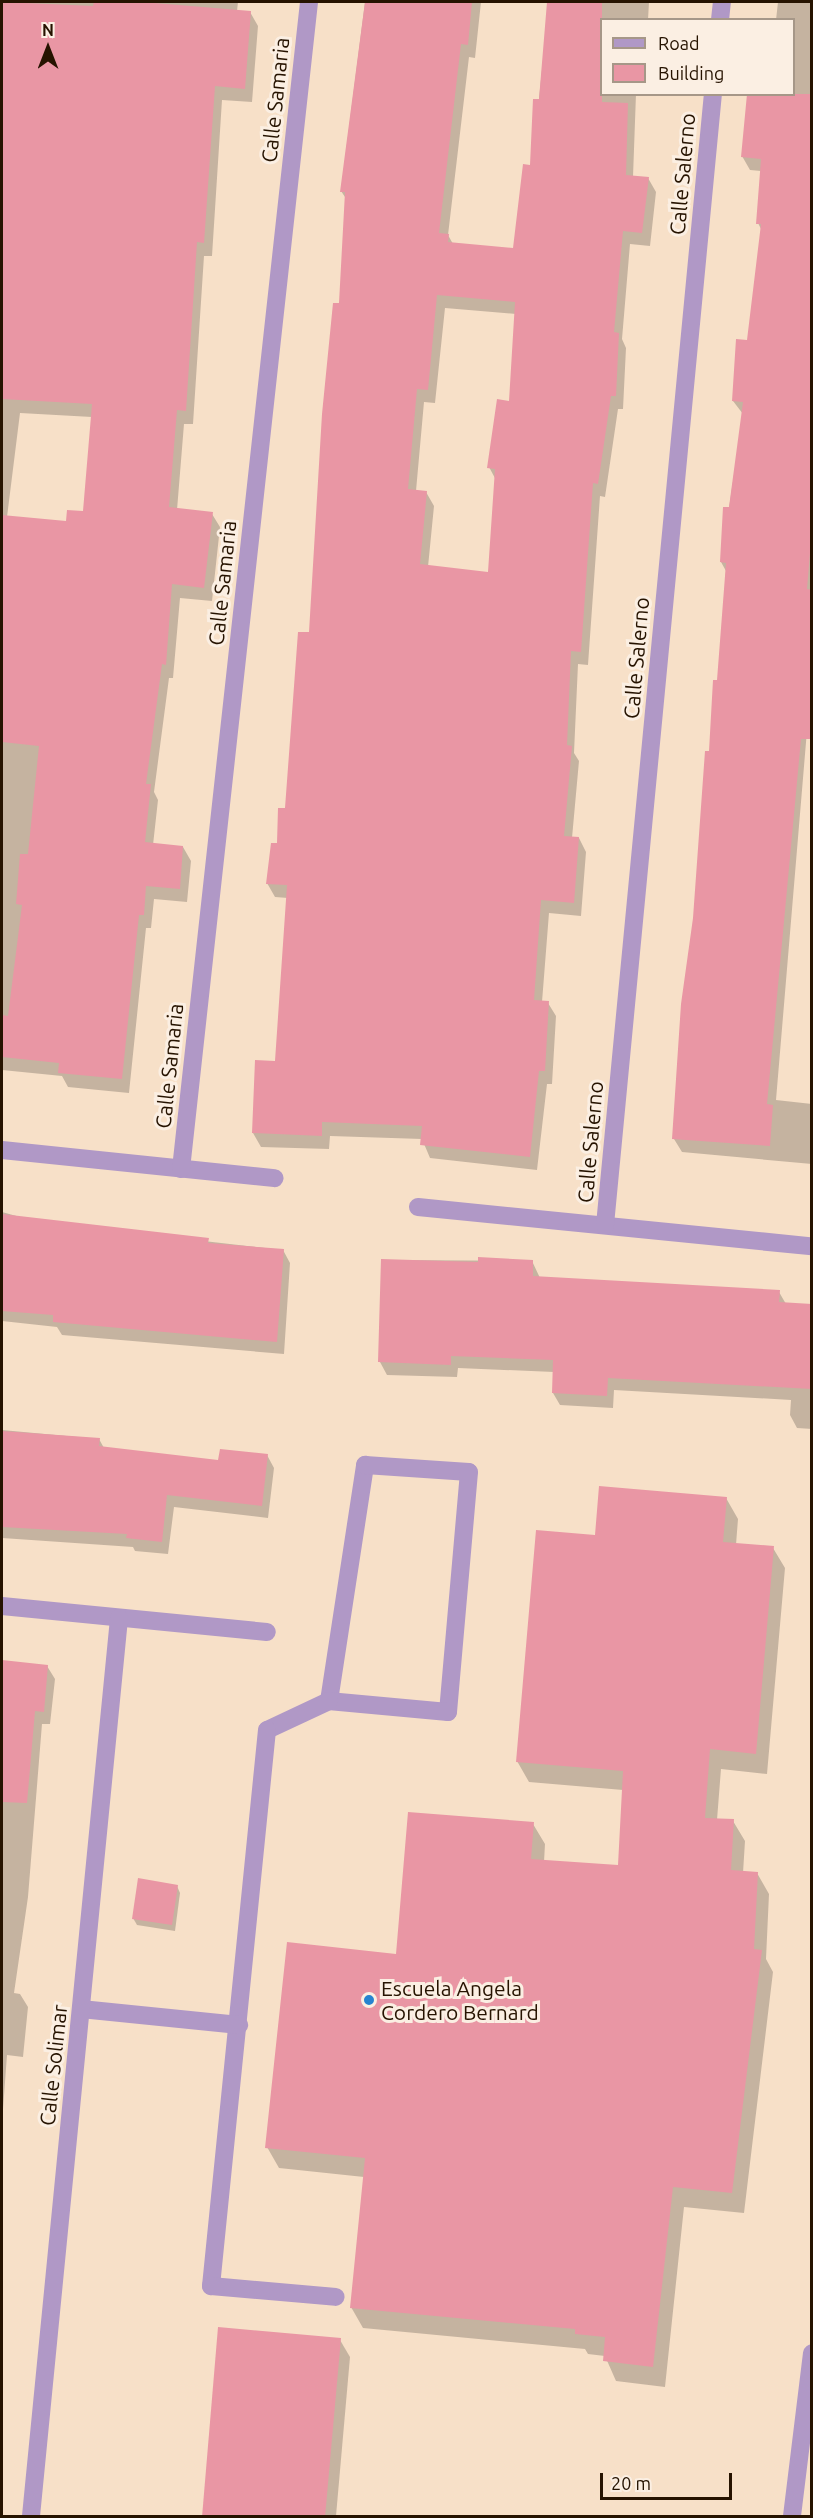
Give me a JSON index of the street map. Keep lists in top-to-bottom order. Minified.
{"streets":{"street":["Calle Samaria","Calle Salerno","Calle Solimar"]},"places":["Escuela Angela Cordero Bernard"],"legend":["Road","Building"],"scale_bar":"20 m","north":"top"}
